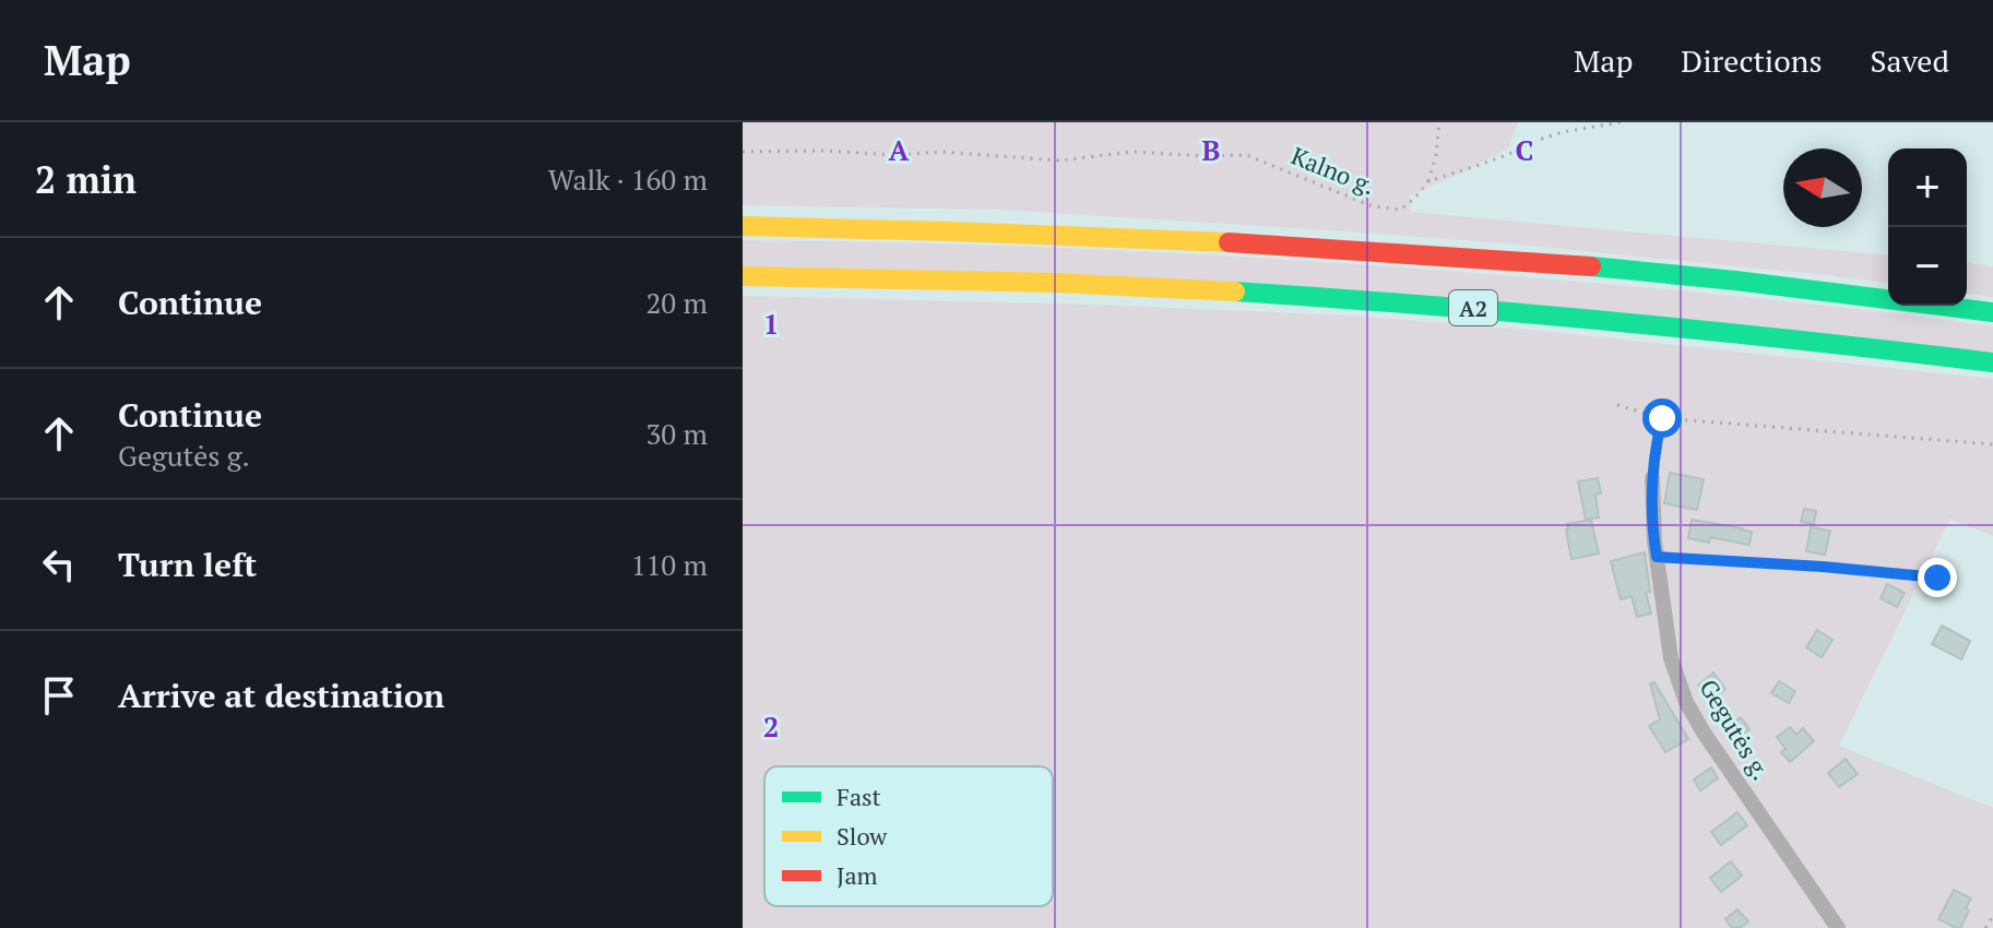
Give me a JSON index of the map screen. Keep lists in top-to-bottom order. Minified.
{"streets":{"highway":["A2"],"street":["Gegutės g."],"path":["Kalno g."]},"legend":["Fast","Slow","Jam"],"north":"left","page":{"header":"Map","nav":["Map","Directions","Saved"],"heading":["2 min","Walk · 160 m"],"map_buttons":["+","−"],"list":[["Continue","20 m"],["Continue","Gegutės g.","30 m"],["Turn left","110 m"],"Arrive at destination"]},"grid":{"columns":["A","B","C"],"rows":["1","2"]}}
